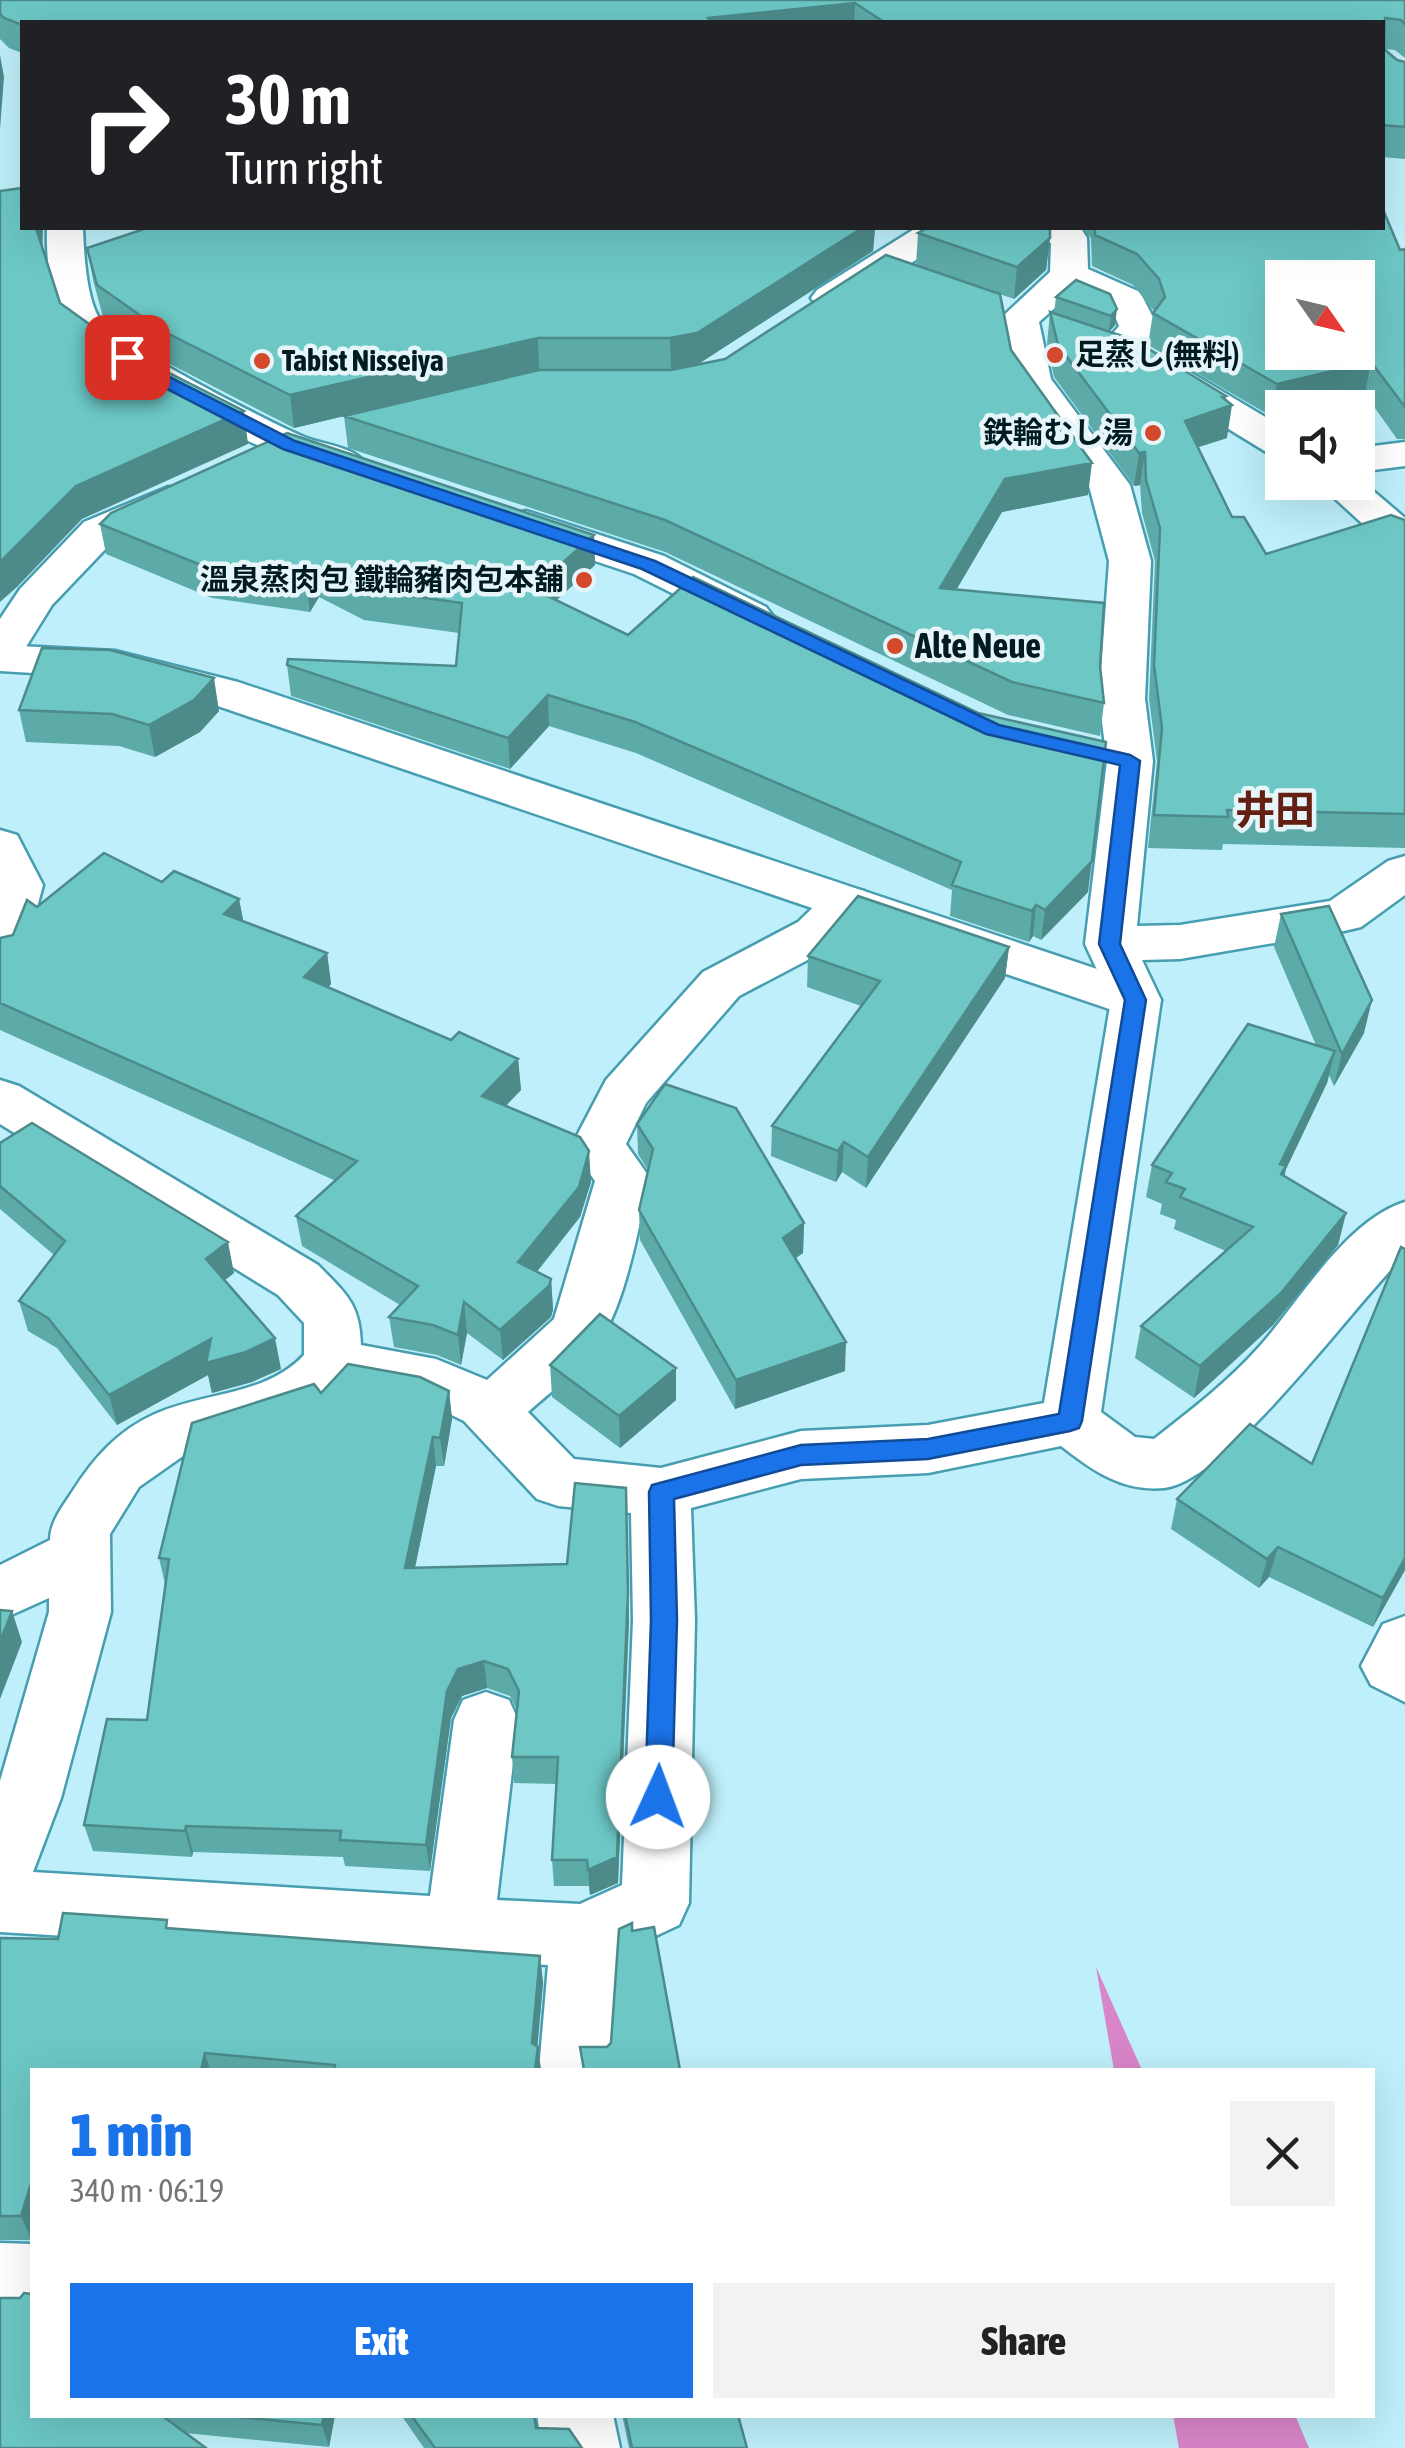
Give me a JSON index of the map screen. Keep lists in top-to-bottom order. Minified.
{"districts":["井田"],"places":["足蒸し(無料)","Tabist Nisseiya","鉄輪むし湯","溫泉蒸肉包 鐵輪豬肉包本舖","Alte Neue"],"north":"bottom right","page":{"turn":["30 m","Turn right"],"heading":["1 min","340 m · 06:19"],"buttons":["Exit","Share"]}}
